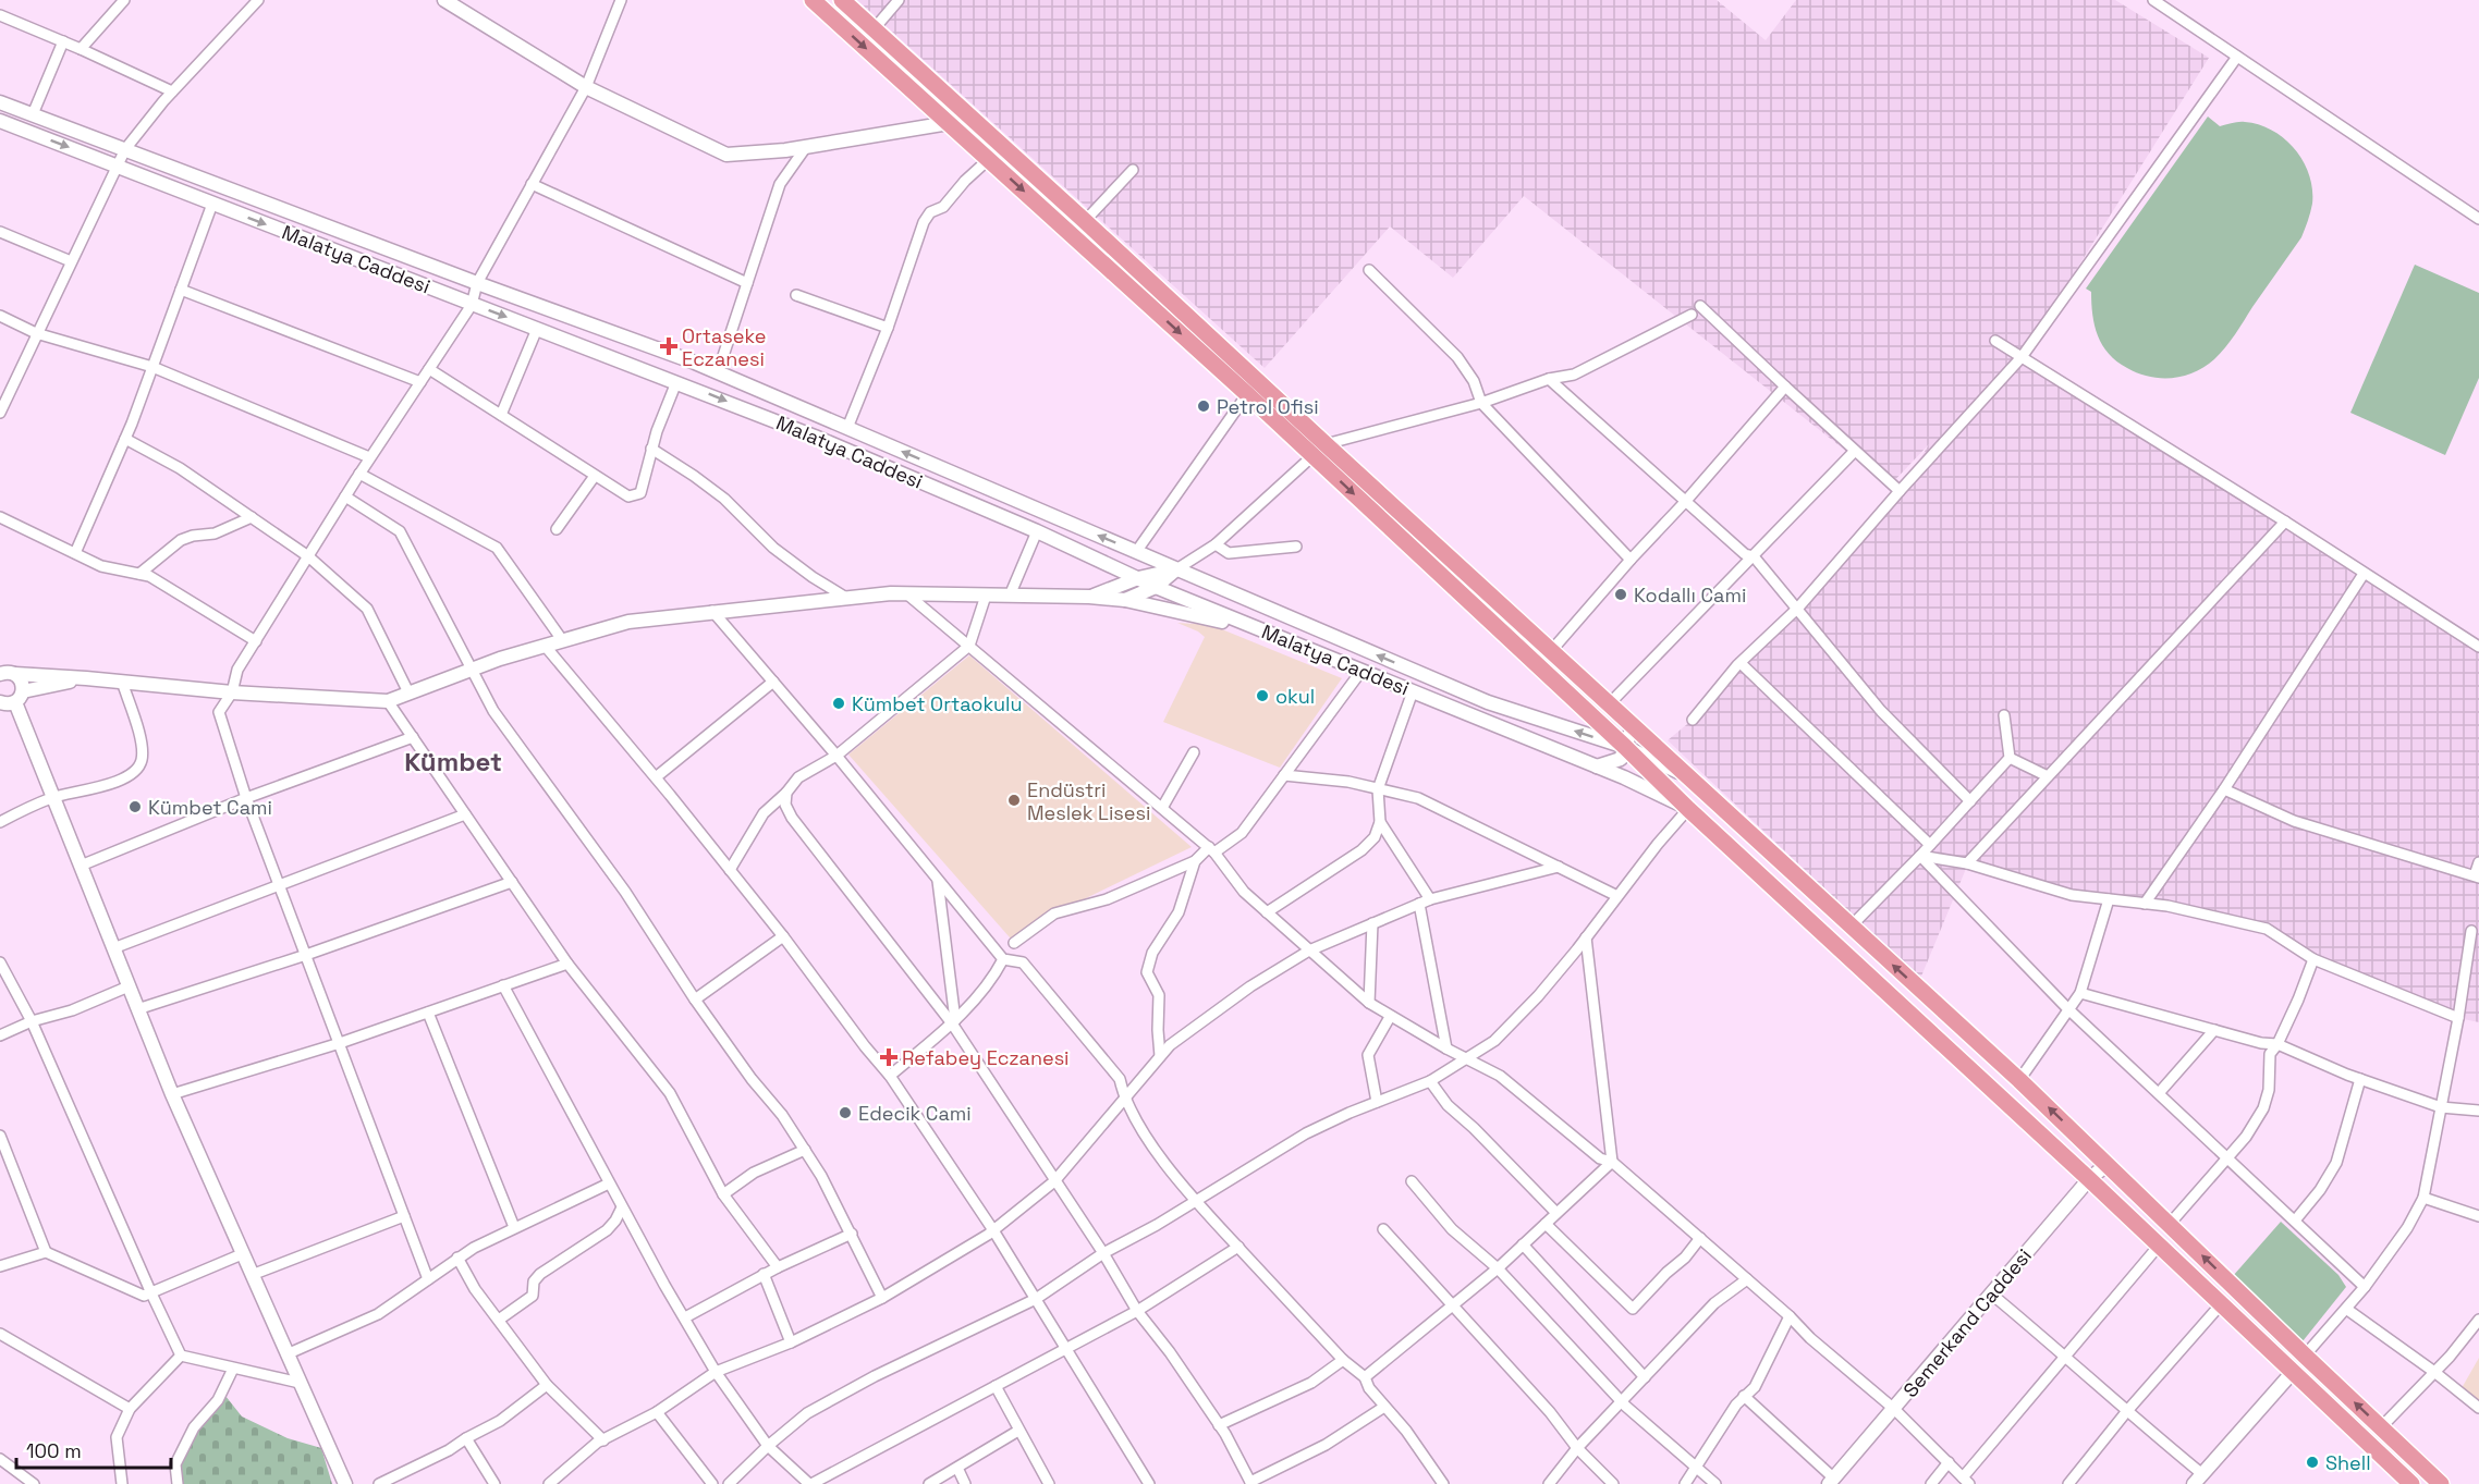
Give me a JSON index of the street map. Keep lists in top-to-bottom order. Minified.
{"streets":{"street":["Malatya Caddesi","Semerkand Caddesi"]},"districts":["Kümbet"],"places":{"health":["Ortaseke Eczanesi","Refabey Eczanesi"],"other":["Petrol Ofisi","Kodallı Cami","okul","Kümbet Ortaokulu","Endüstri Meslek Lisesi","Kümbet Cami","Edecik Cami","Shell"]},"scale_bar":"100 m"}
